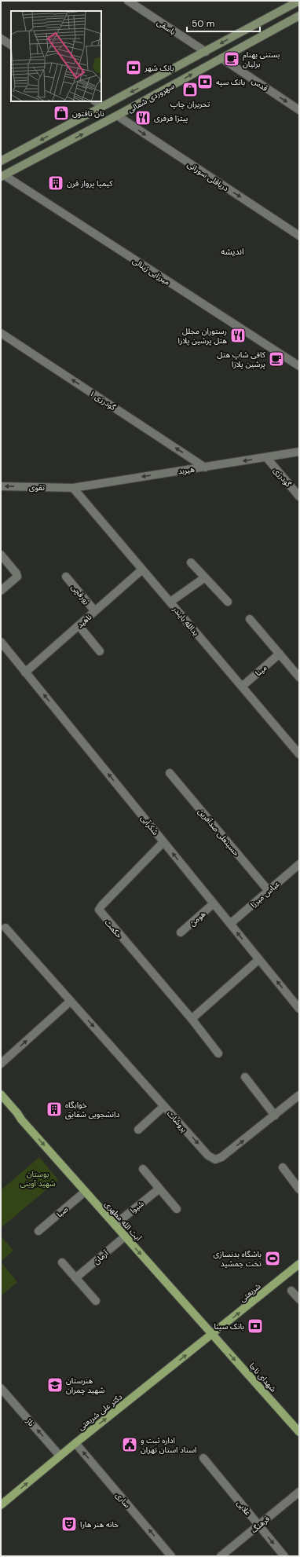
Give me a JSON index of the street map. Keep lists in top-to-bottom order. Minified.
{"streets":{"main road":["سهروردی شمالی","آیت الله مطهری","شریعتی","شهدای ناجا","دکتر علی شریعتی"],"street":["باسقی","قدس","دریاقلی سورانی","میرزایی زینالی","گودرزی ۱","هیربد","گودرزی","تقوی","زورقچی","ناهید","یدالله بایندر","مینا","شکرآبی","حسینعلی صدآفرین","عباس میرزا","هومن","حکمت","پروشات","شیوا","صبا","آرمان","ناژ","ساری","علایی","فرهنگ"]},"crossings":[["باسقی","سهروردی شمالی"],["قدس","سهروردی شمالی"],["سهروردی شمالی","دریاقلی سورانی"],["سهروردی شمالی","میرزایی زینالی"],["گودرزی ۱","هیربد"],["هیربد","گودرزی"],["هیربد","تقوی"],["هیربد","یدالله بایندر"],["تقوی","یدالله بایندر"],["زورقچی","ناهید"],["ناهید","یدالله بایندر"],["ناهید","شکرآبی"],["یدالله بایندر","مینا"],["شکرآبی","عباس میرزا"],["شکرآبی","هومن"],["شکرآبی","حکمت"],["حسینعلی صدآفرین","عباس میرزا"],["شیوا","آیت الله مطهری"],["صبا","آیت الله مطهری"],["آیت الله مطهری","آرمان"],["آیت الله مطهری","شریعتی"],["آیت الله مطهری","شهدای ناجا"],["آیت الله مطهری","دکتر علی شریعتی"],["شریعتی","شهدای ناجا"],["شریعتی","دکتر علی شریعتی"],["شهدای ناجا","دکتر علی شریعتی"],["دکتر علی شریعتی","ناژ"],["دکتر علی شریعتی","ساری"],["علایی","فرهنگ"]],"one_way":["قدس","دریاقلی سورانی","گودرزی ۱","هیربد","تقوی","شکرآبی","پروشات","آیت الله مطهری","شریعتی","شهدای ناجا","دکتر علی شریعتی","ناژ","ساری"],"districts":["اندیشه"],"parks":["بوستان شهید آوینی"],"places":{"cafe":["بستنی بهنام برلیان","کافی شاپ هتل پرشین پلازا"],"bank":["بانک شهر","بانک سپه","بانک سینا"],"shop":["تحریران چاپ","نان تافتون"],"restaurant":["پیتزا فرفری","رستوران مجلل هتل پرشین پلازا"],"building":["کیمیا پرواز قرن","خوابگاه دانشجویی شقایق"],"sports":["باشگاه بدنسازى تخت جمشيد"],"school or university":["هنرستان شهید چمران"],"public building":["اداره ثبت و اسناد استان تهران"],"theatre":["خانه هنر هارا"]},"scale_bar":"50 m"}
